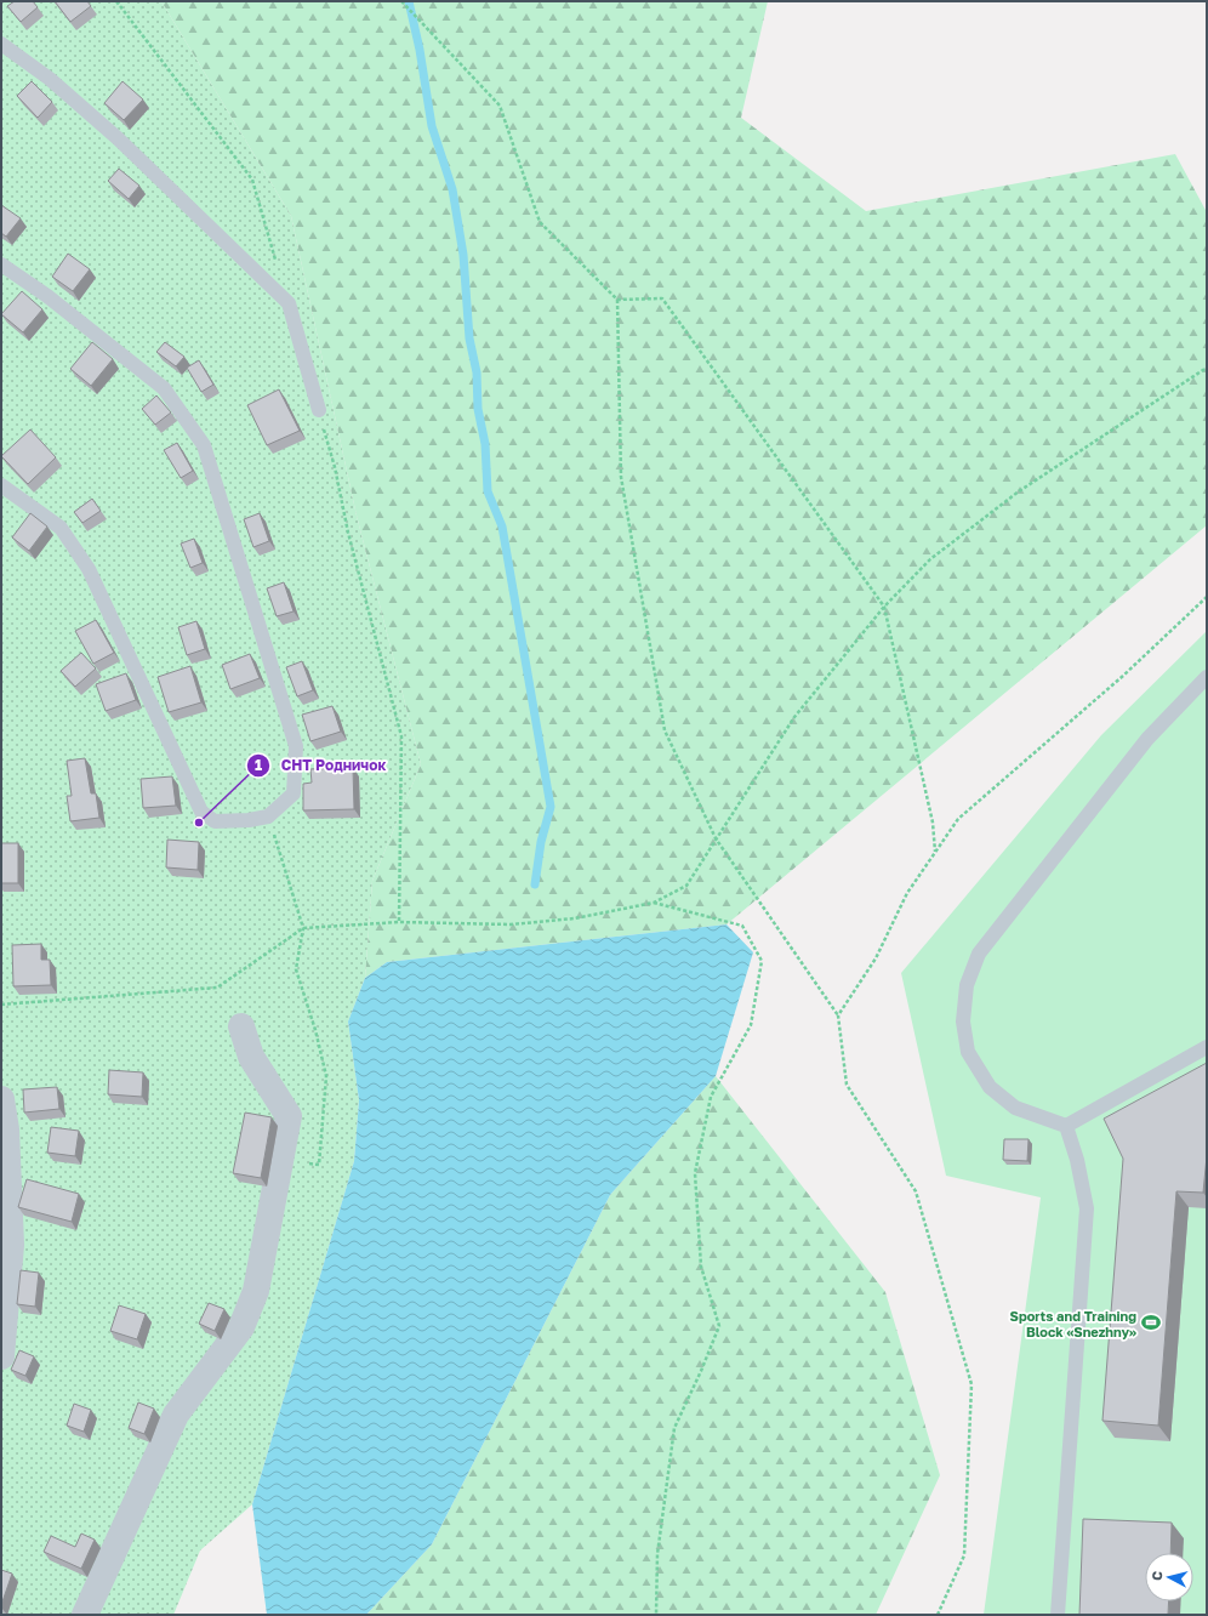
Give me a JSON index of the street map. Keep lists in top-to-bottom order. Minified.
{"places":{"other":["СНТ Родничок"],"sports":["Sports and Training Block «Snezhny»"]},"north":"left"}
